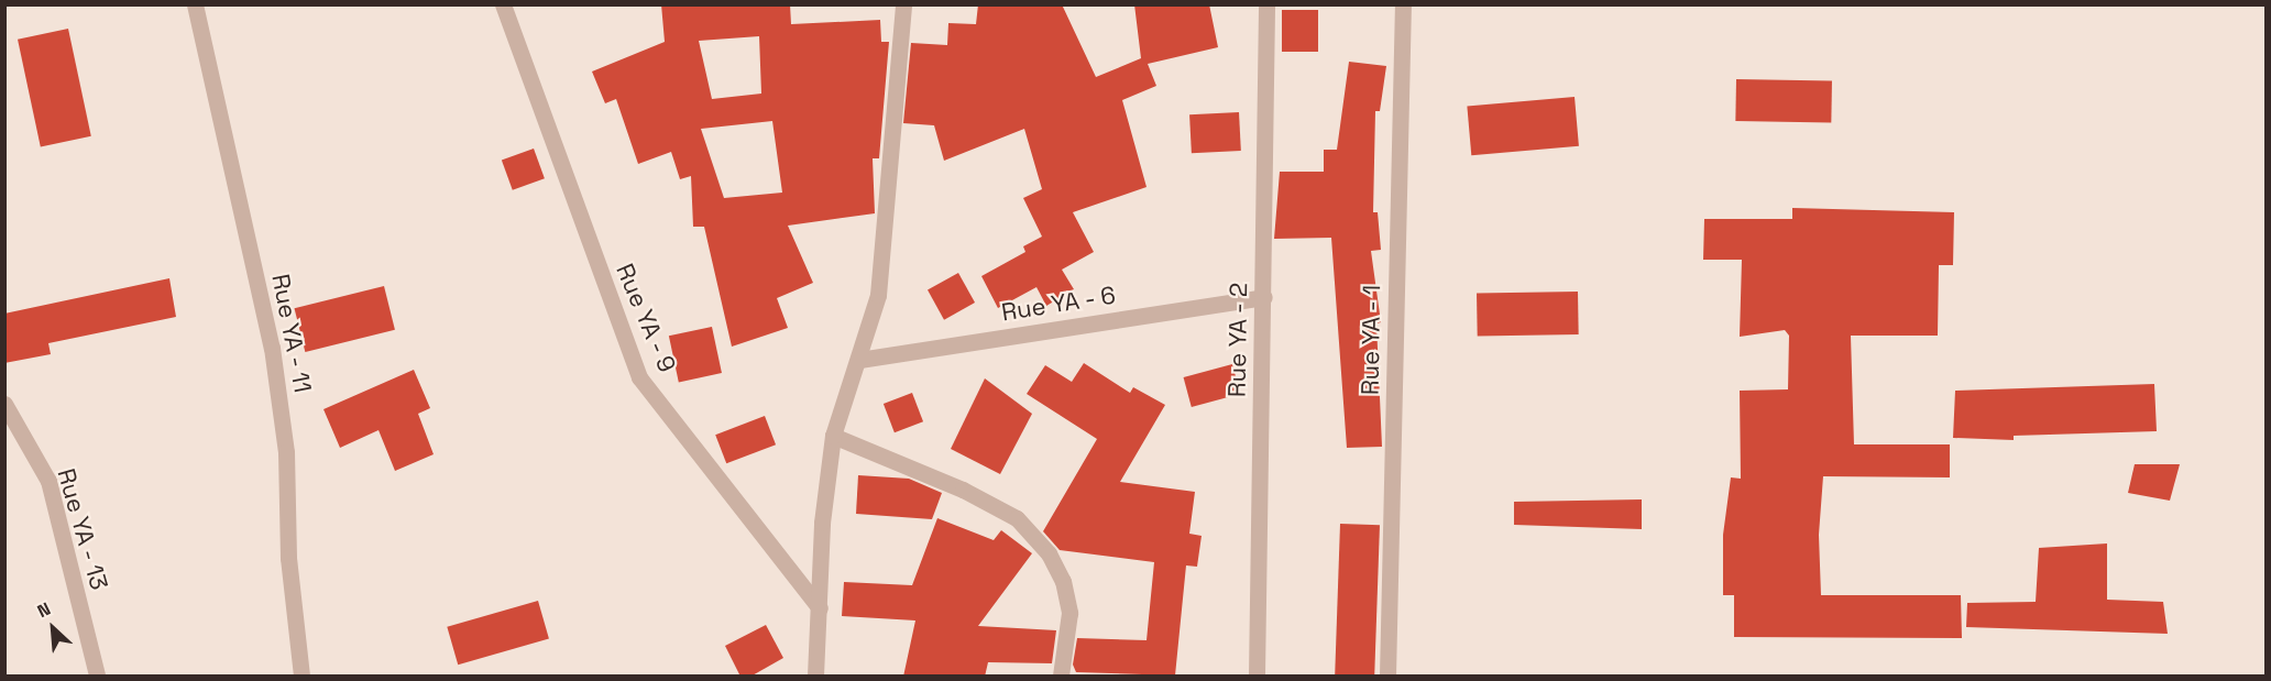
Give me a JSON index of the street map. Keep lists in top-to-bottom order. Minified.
{"streets":{"street":["Rue YA - 6","Rue YA - 9","Rue YA - 11","Rue YA - 2","Rue YA - 1","Rue YA - 13"]},"crossings":[["Rue YA - 6","Rue YA - 2"]],"north":"top left"}
